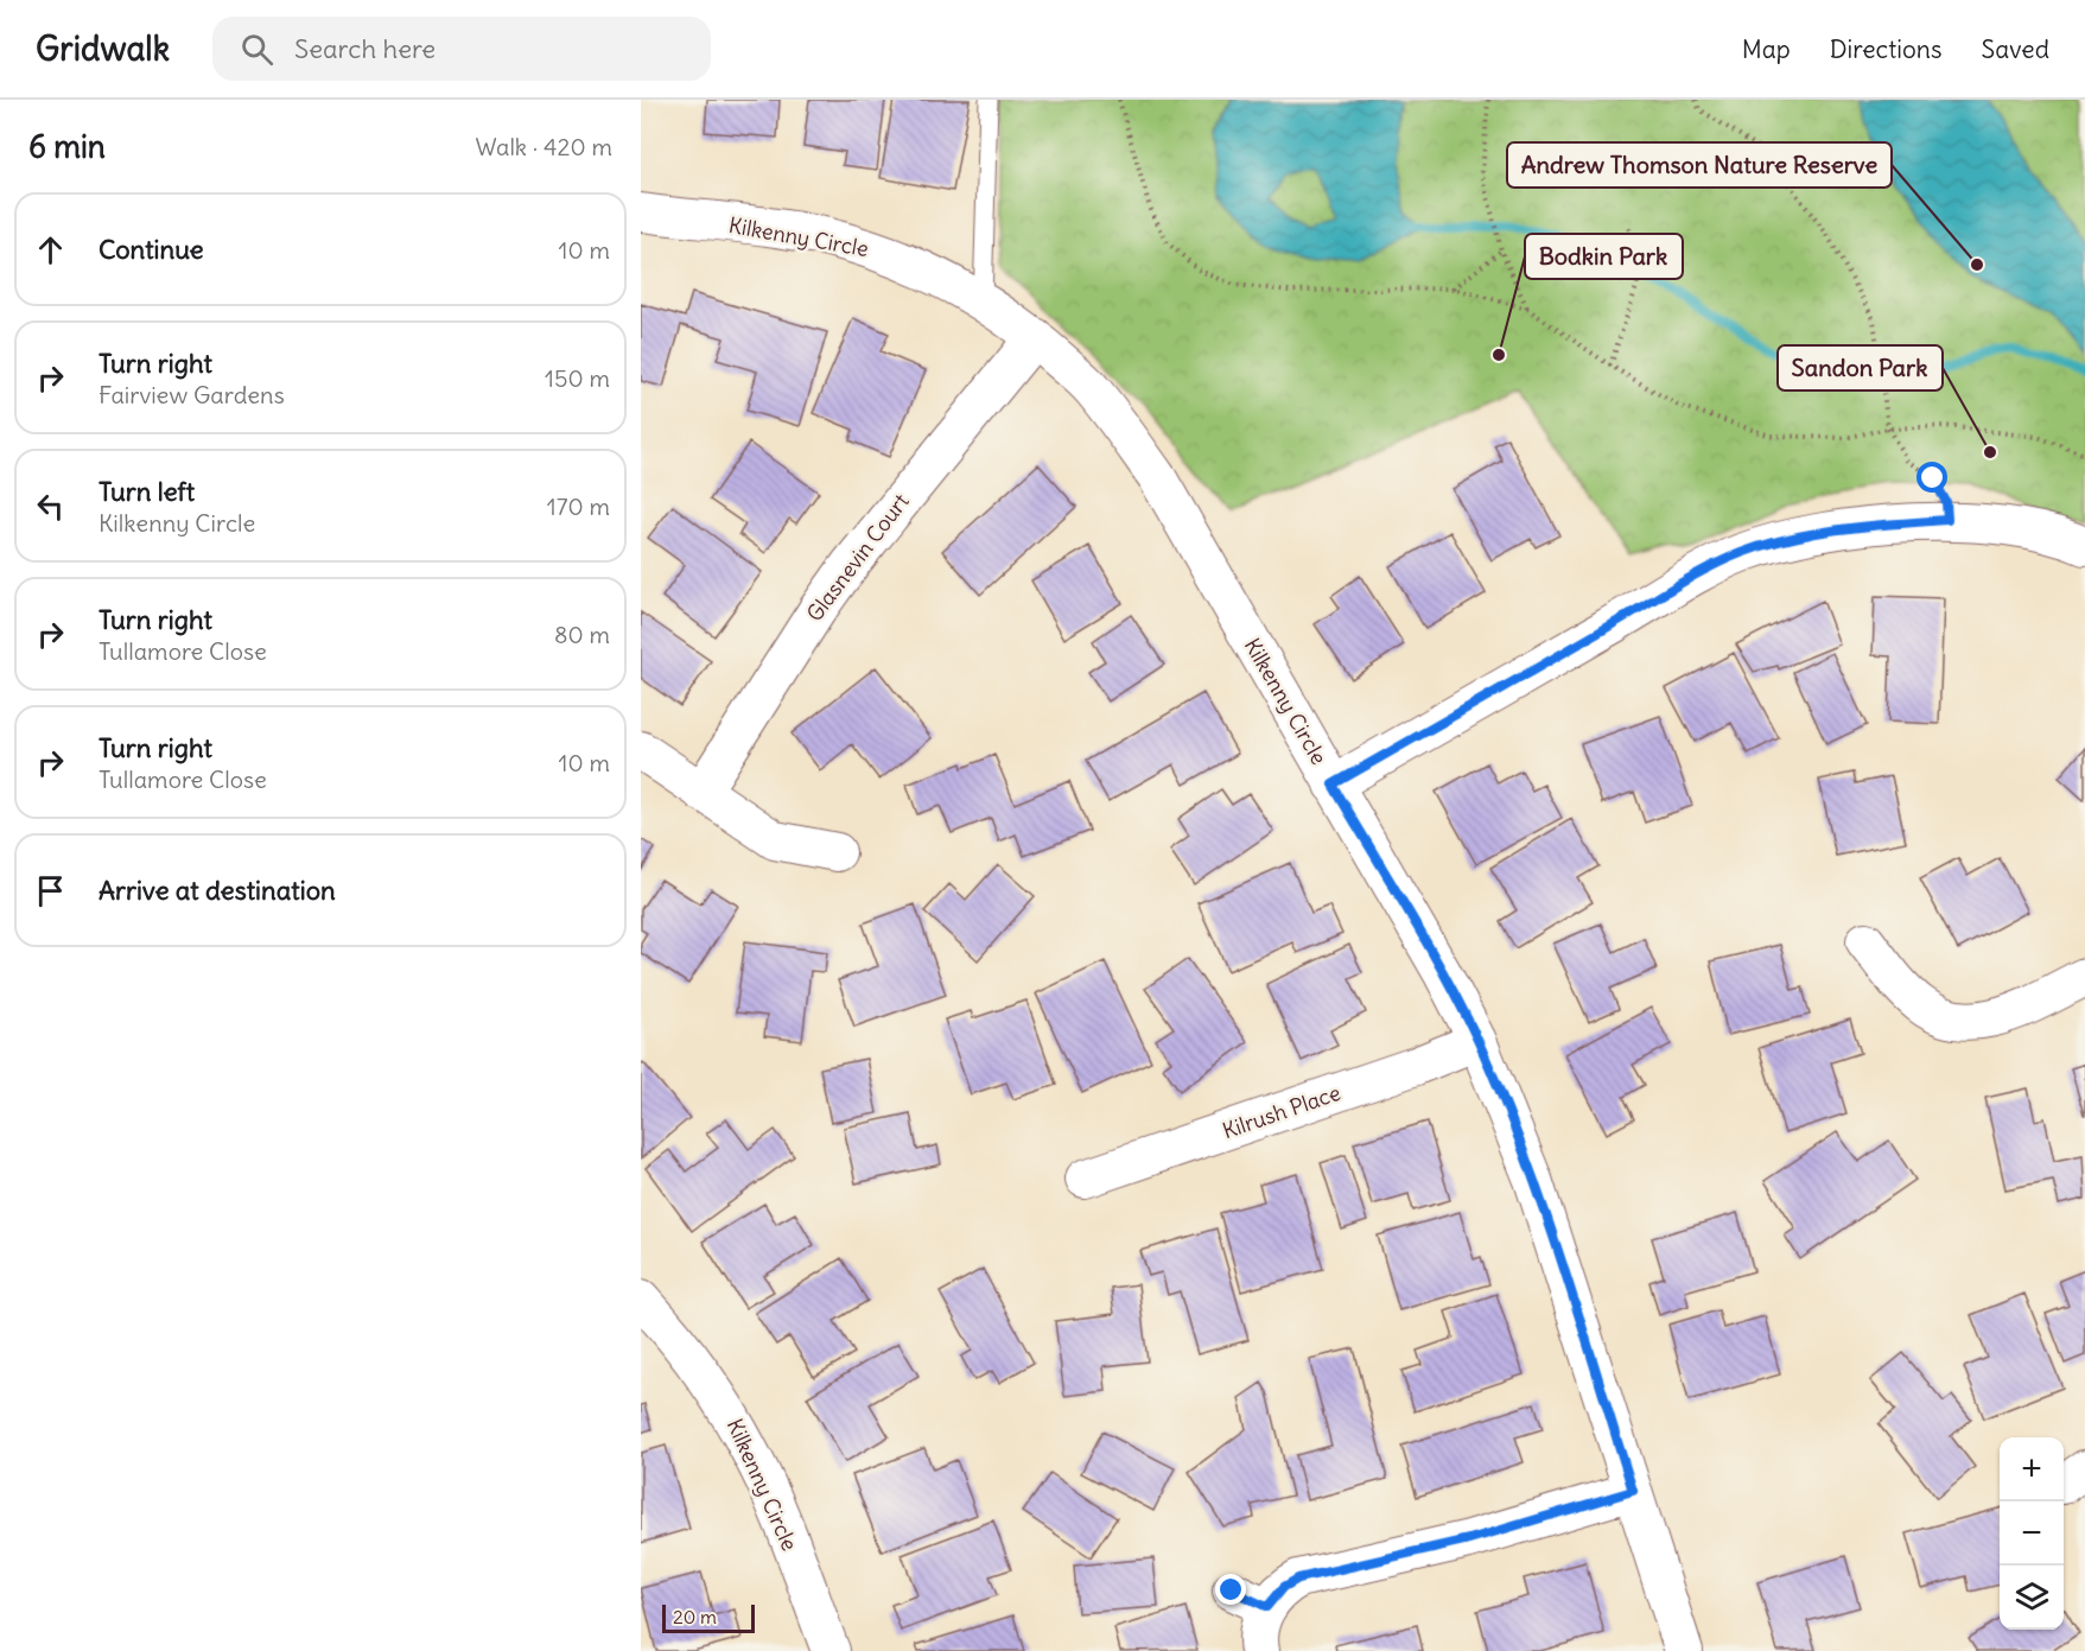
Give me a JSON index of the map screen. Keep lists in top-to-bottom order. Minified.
{"streets":{"street":["Kilkenny Circle","Glasnevin Court","Kilrush Place"]},"crossings":[["Kilkenny Circle","Glasnevin Court"],["Kilkenny Circle","Kilrush Place"]],"places":["Andrew Thomson Nature Reserve","Bodkin Park","Sandon Park"],"scale_bar":"20 m","page":{"header":"Gridwalk","search":"Search here","nav":["Map","Directions","Saved"],"heading":["6 min","Walk · 420 m"],"list":[["Continue","10 m"],["Turn right","Fairview Gardens","150 m"],["Turn left","Kilkenny Circle","170 m"],["Turn right","Tullamore Close","80 m"],["Turn right","Tullamore Close","10 m"],"Arrive at destination"],"map_buttons":["+","−"],"scale":"20 m"}}
